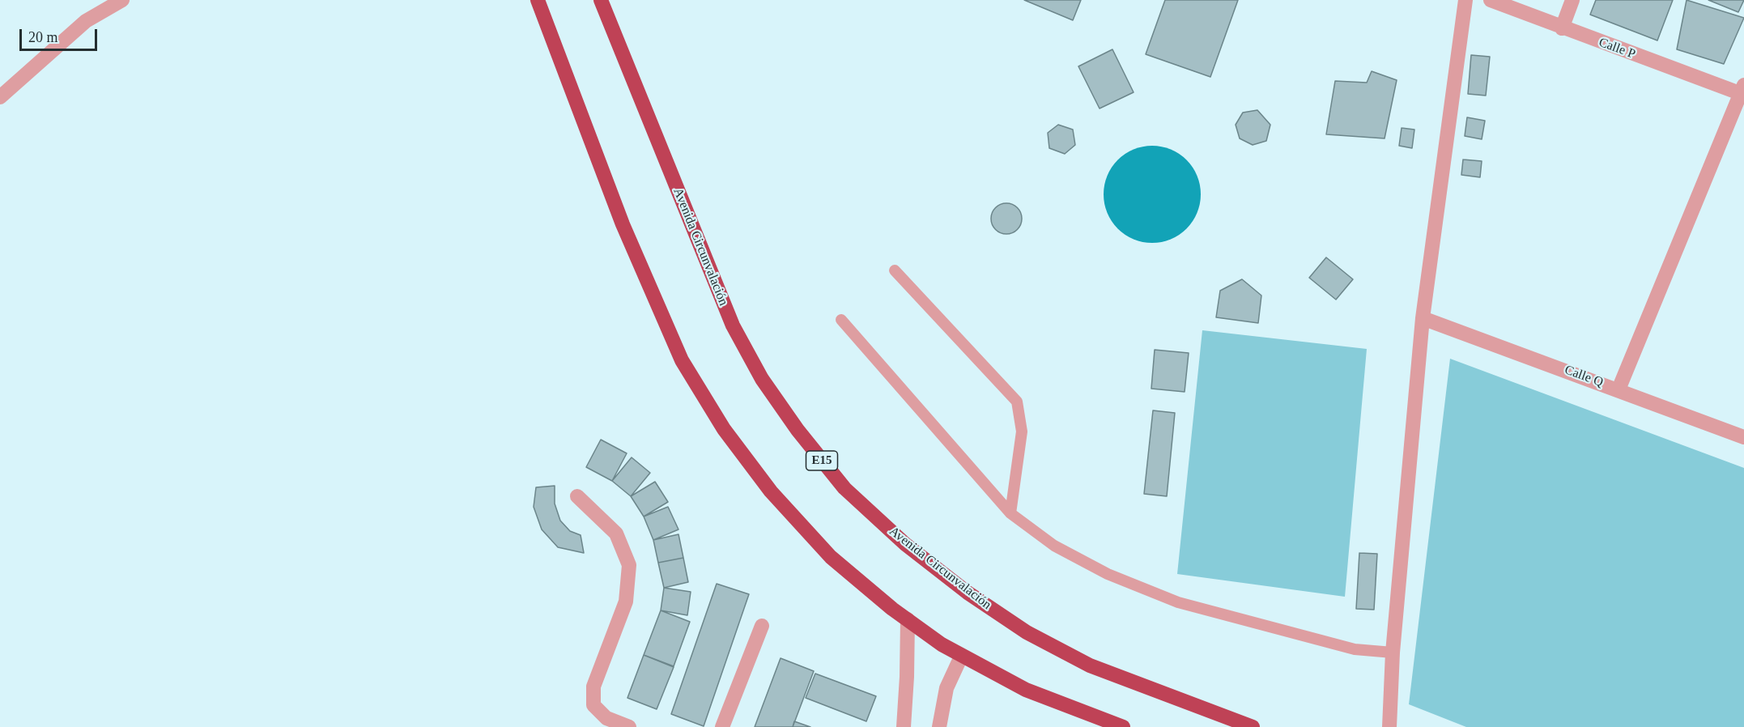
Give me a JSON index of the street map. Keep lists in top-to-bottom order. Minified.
{"streets":{"highway":["Avenida Circunvalación","E15"],"street":["Calle P","Calle Q"]},"scale_bar":"20 m"}
